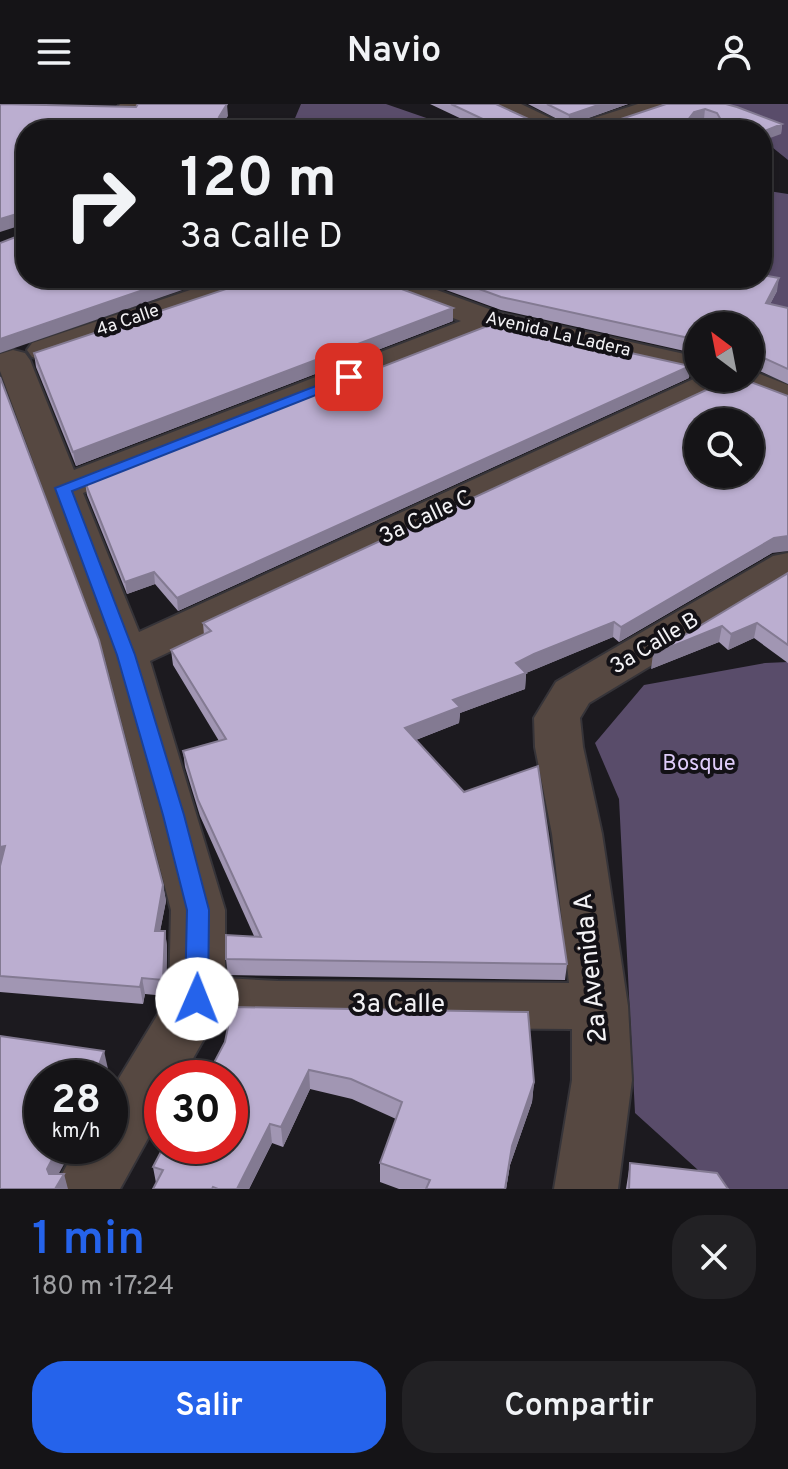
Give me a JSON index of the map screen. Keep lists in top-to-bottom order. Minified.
{"streets":{"street":["4a Calle","Avenida La Ladera","3a Calle C","3a Calle B","2a Avenida A","3a Calle"]},"crossings":[["3a Calle B","2a Avenida A"],["2a Avenida A","3a Calle"]],"parks":["Bosque"],"north":"top left","page":{"header":"Navio","turn":["120 m","3a Calle D"],"speed":"28 km/h","limit":"30","heading":["1 min","180 m · 17:24"],"buttons":["Salir","Compartir"]}}
